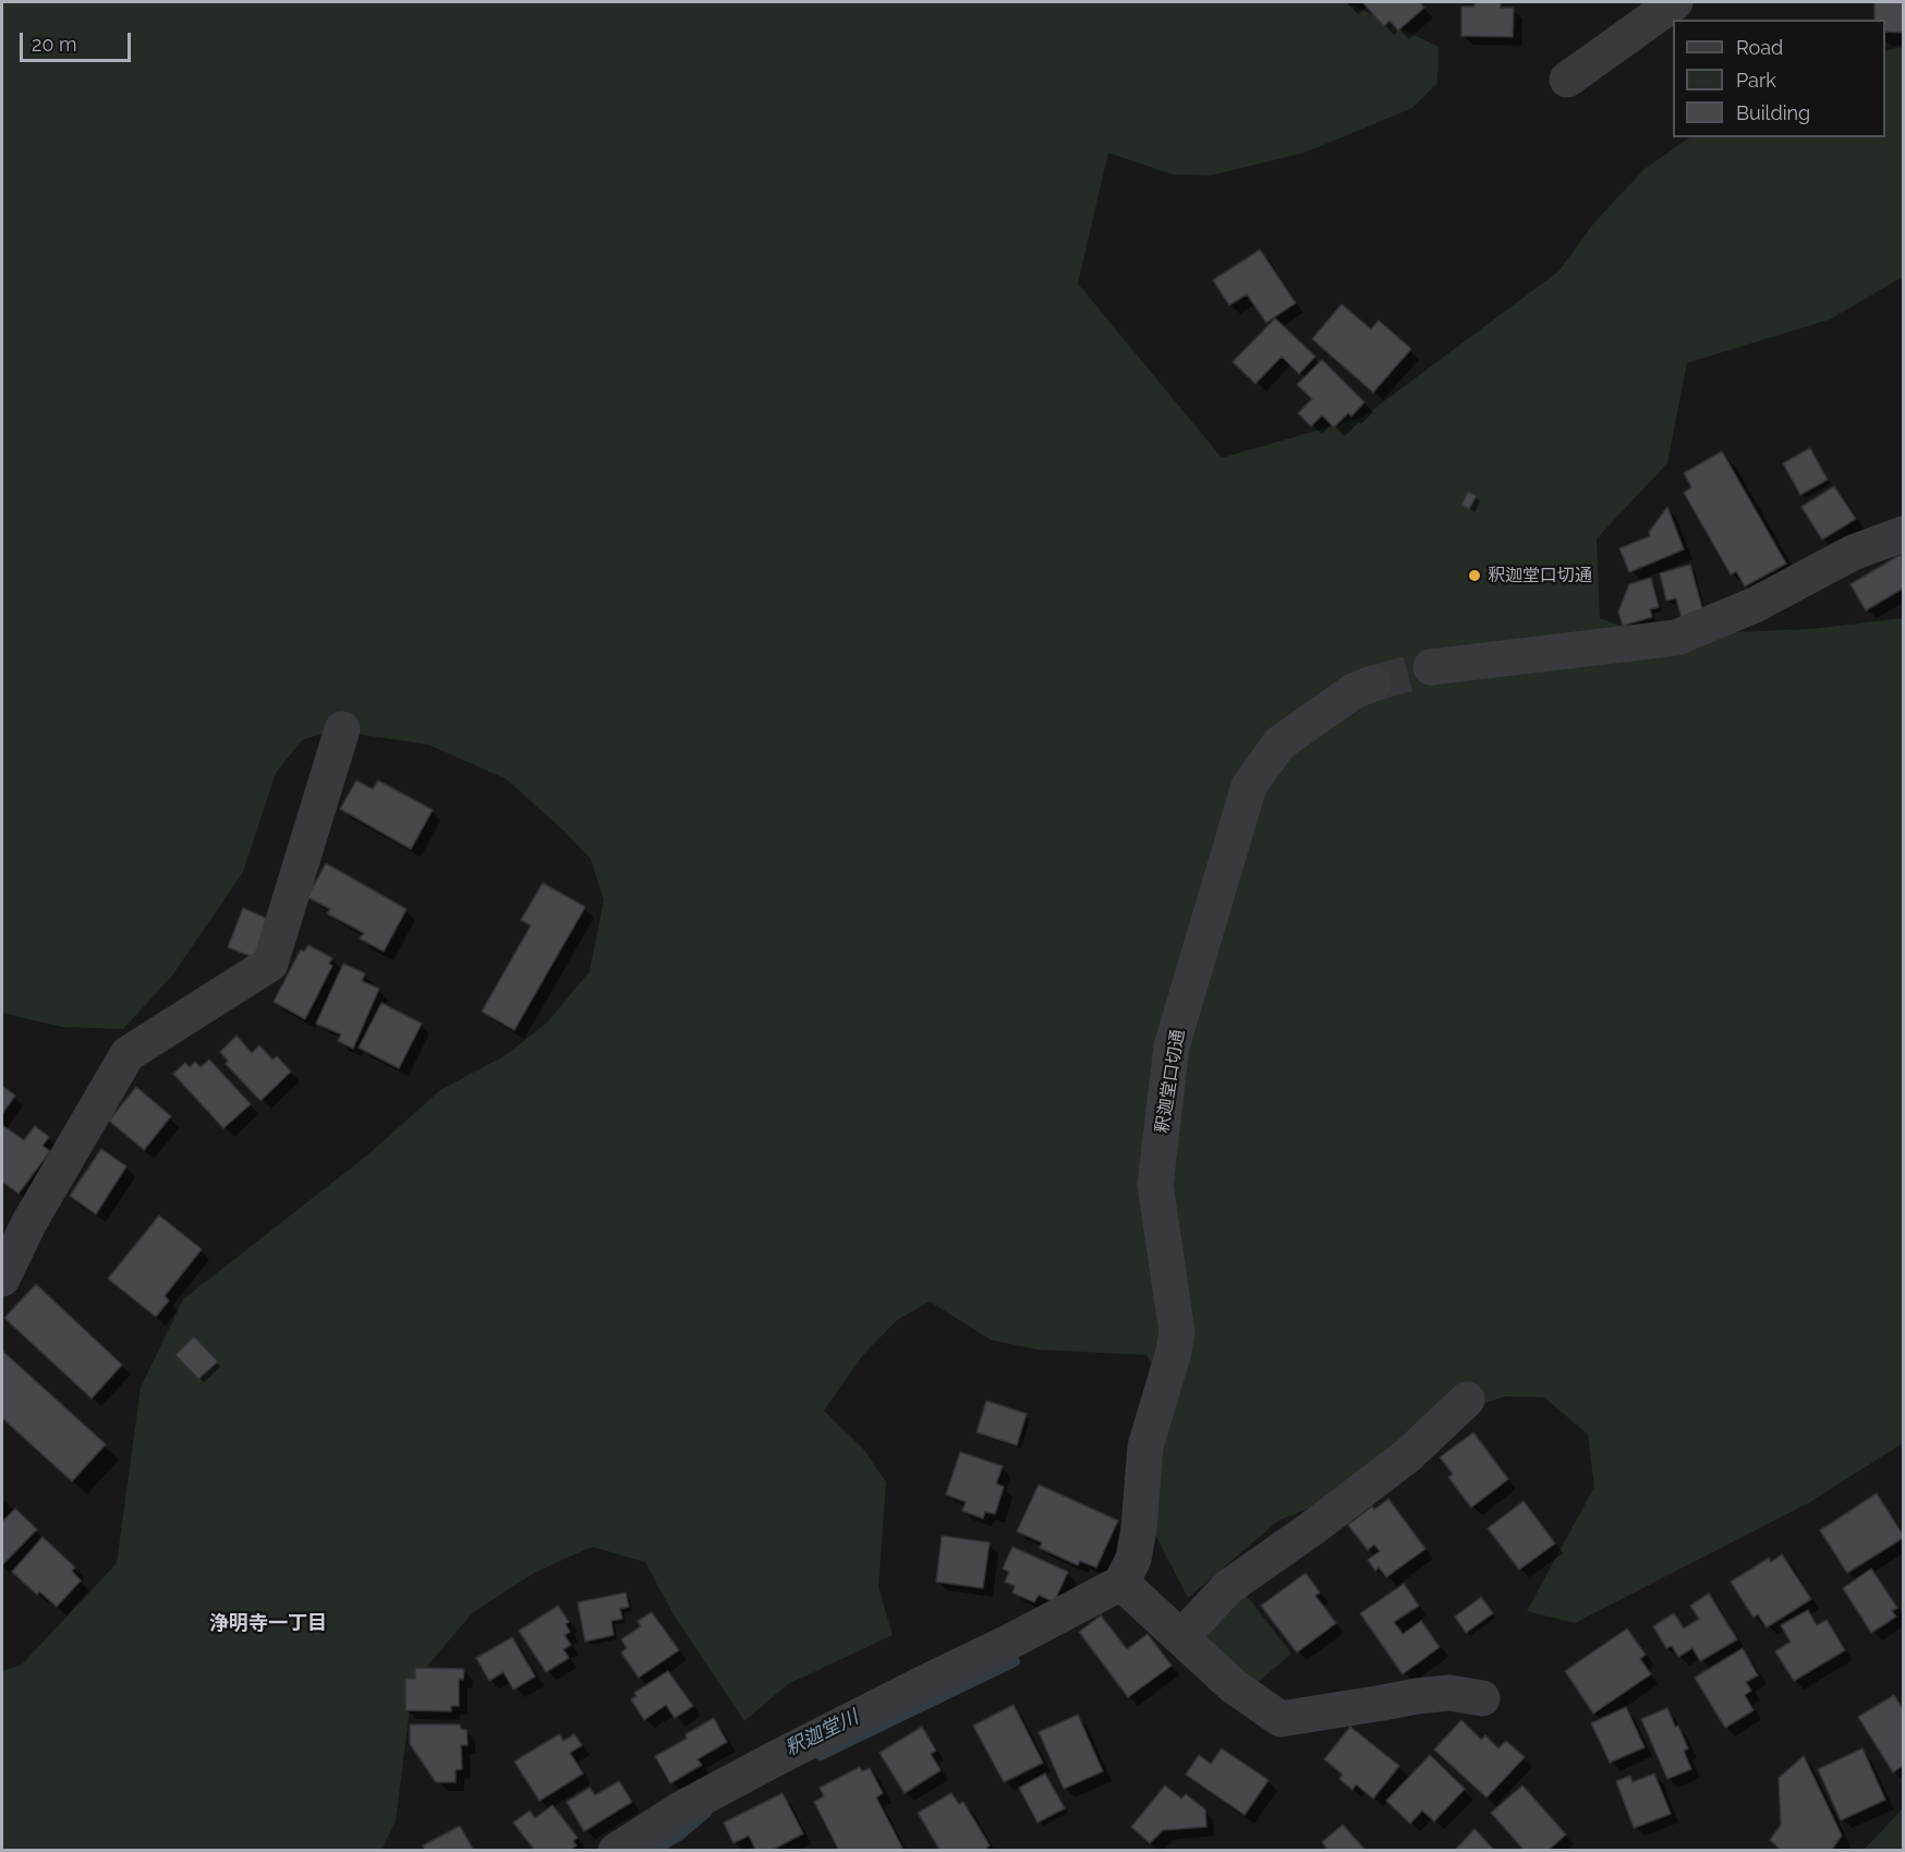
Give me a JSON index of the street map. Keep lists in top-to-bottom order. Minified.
{"streets":{"street":["釈迦堂口切通"]},"districts":["浄明寺一丁目"],"water":["釈迦堂川"],"places":["釈迦堂口切通"],"legend":["Road","Park","Building"],"scale_bar":"20 m"}
